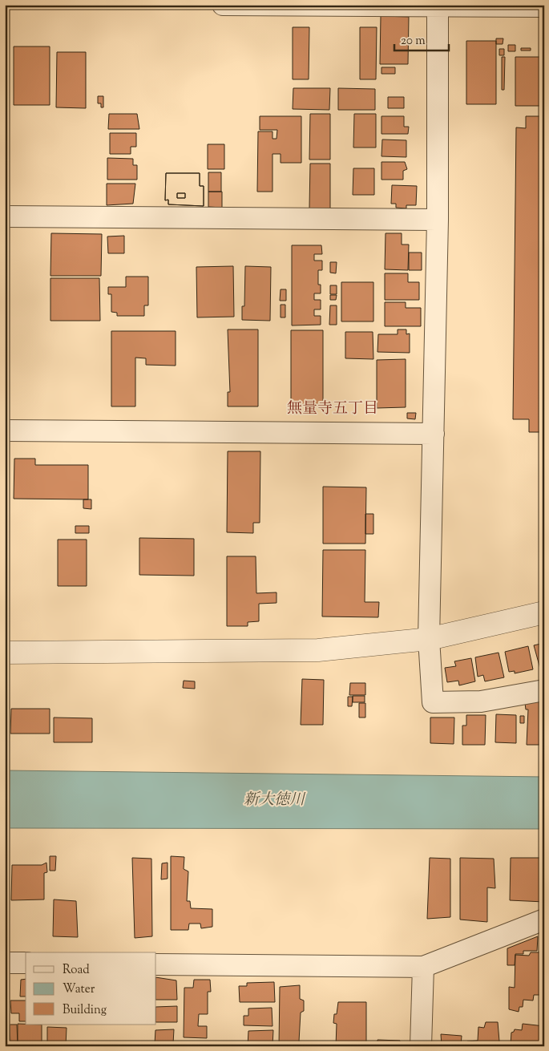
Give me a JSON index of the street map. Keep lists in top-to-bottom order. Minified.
{"districts":["無量寺五丁目"],"water":["新大徳川"],"legend":["Road","Water","Building"],"scale_bar":"20 m"}
